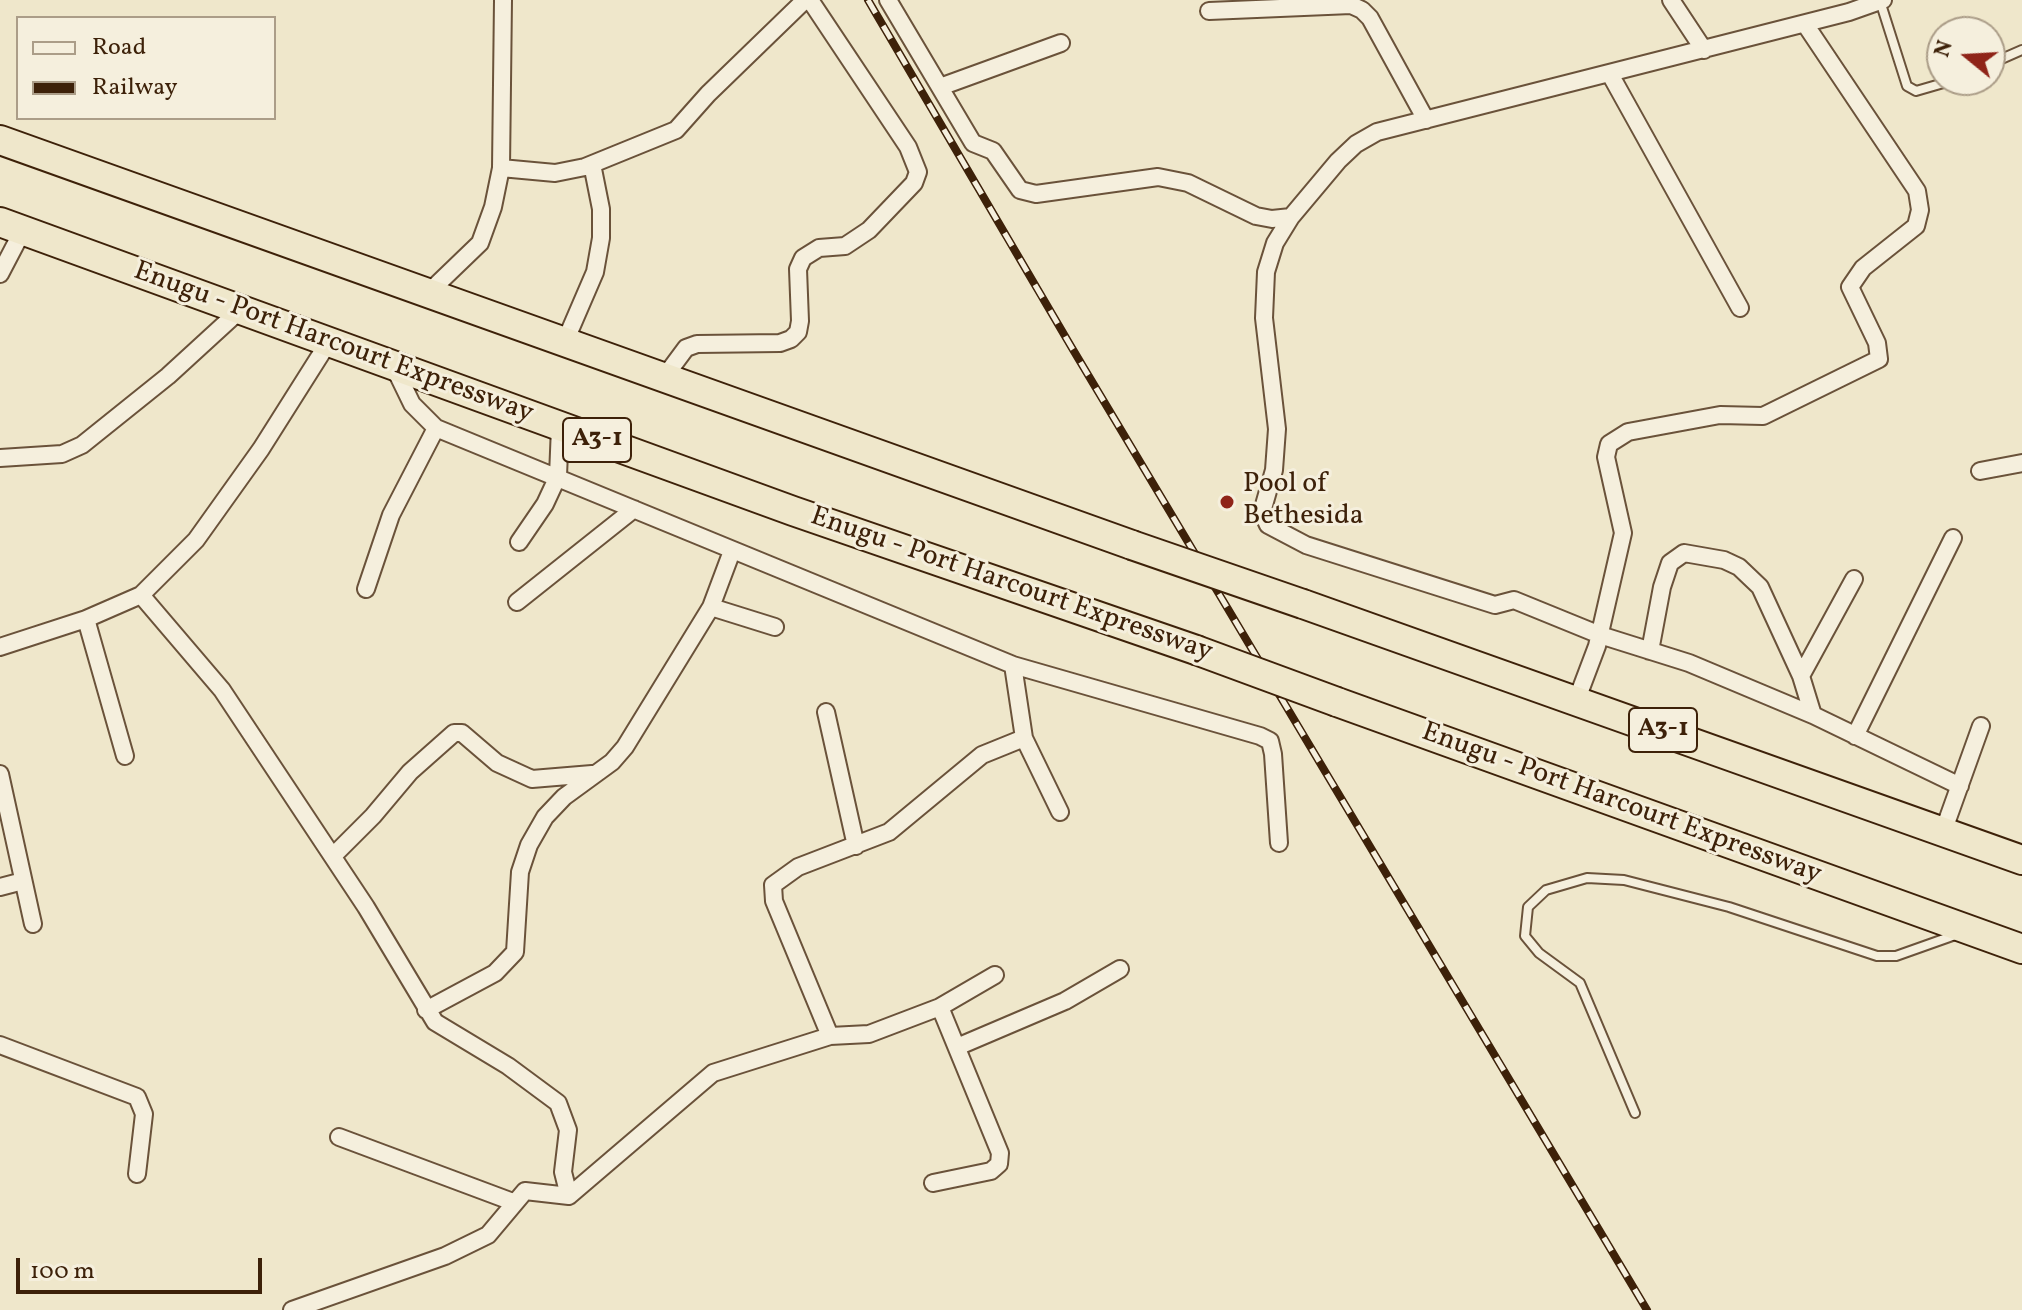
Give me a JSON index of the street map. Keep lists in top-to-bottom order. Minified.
{"streets":{"highway":["Enugu - Port Harcourt Expressway","A3-1"]},"places":["Pool of Bethesida"],"legend":["Road","Railway"],"scale_bar":"100 m","north":"left"}
